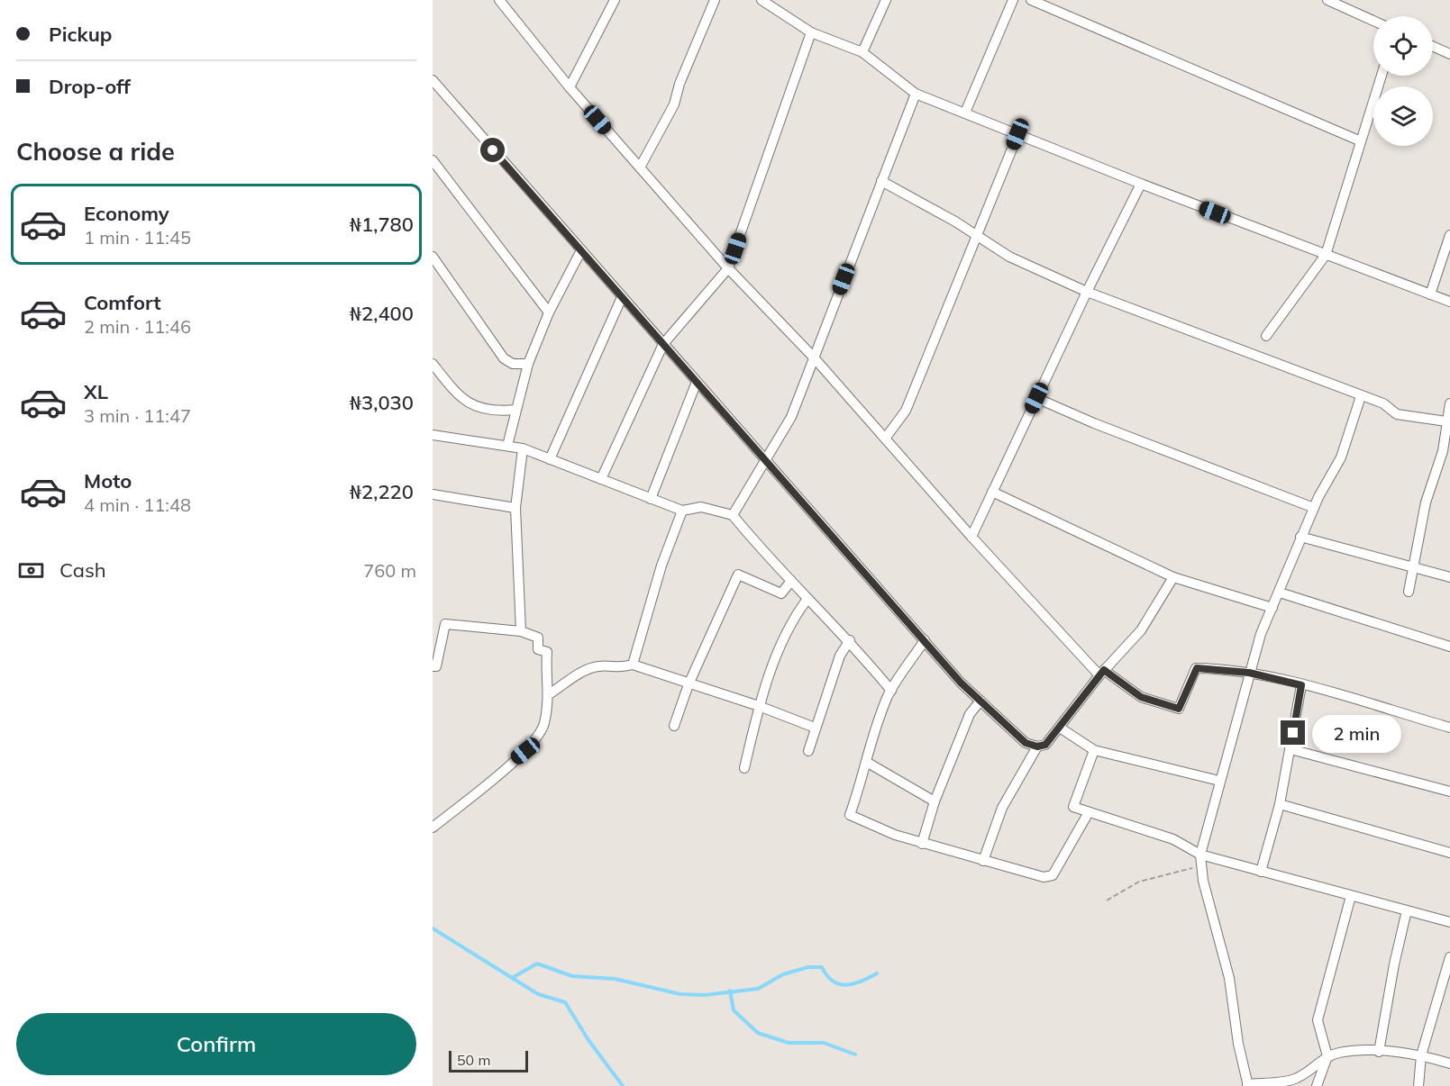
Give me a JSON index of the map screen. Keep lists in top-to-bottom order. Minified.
{"scale_bar":"50 m","page":{"banner":["Pickup","Drop-off"],"heading":"Choose a ride","list":[{"name":"Economy","note":"1 min · 11:45","value":"₦1,780"},{"name":"Comfort","note":"2 min · 11:46","value":"₦2,400"},{"name":"XL","note":"3 min · 11:47","value":"₦3,030"},{"name":"Moto","note":"4 min · 11:48","value":"₦2,220"}],"pay":["Cash","760 m"],"bubble":"2 min","buttons":"Confirm","scale":"50 m"}}
